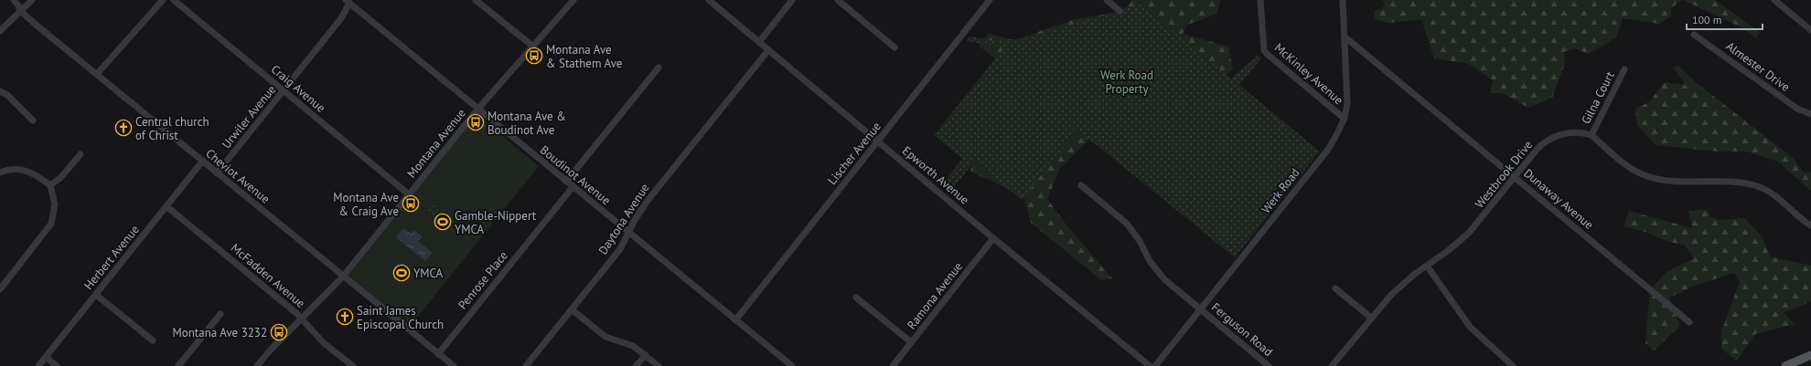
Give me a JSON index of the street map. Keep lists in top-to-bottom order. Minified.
{"streets":{"street":["Almester Drive","McKinley Avenue","Craig Avenue","Gilna Court","Urwiler Avenue","Montana Avenue","Lischer Avenue","Westbrook Drive","Boudinot Avenue","Epworth Avenue","Cheviot Avenue","Werk Road","Dunaway Avenue","Daytona Avenue","Herbert Avenue","McFadden Avenue","Penrose Place","Ramona Avenue","Ferguson Road"]},"crossings":[["McKinley Avenue","Werk Road"],["Craig Avenue","Urwiler Avenue"],["Craig Avenue","Montana Avenue"],["Gilna Court","Westbrook Drive"],["Urwiler Avenue","Boudinot Avenue"],["Urwiler Avenue","Cheviot Avenue"],["Montana Avenue","Boudinot Avenue"],["Montana Avenue","Cheviot Avenue"],["Montana Avenue","McFadden Avenue"],["Lischer Avenue","Boudinot Avenue"],["Lischer Avenue","Epworth Avenue"],["Westbrook Drive","Dunaway Avenue"],["Boudinot Avenue","Daytona Avenue"],["Boudinot Avenue","Penrose Place"],["Epworth Avenue","Daytona Avenue"],["Epworth Avenue","Ramona Avenue"],["Cheviot Avenue","Herbert Avenue"],["Cheviot Avenue","Penrose Place"],["Werk Road","Dunaway Avenue"],["Werk Road","Ferguson Road"],["Herbert Avenue","McFadden Avenue"]],"parks":["Werk Road Property"],"places":{"bus stop":["Montana Ave & Stathem Ave","Montana Ave & Boudinot Ave","Montana Ave & Craig Ave","Montana Ave 3232"],"church":["Central church of Christ","Saint James Episcopal Church"],"sports":["Gamble-Nippert YMCA","YMCA"]},"scale_bar":"100 m"}
